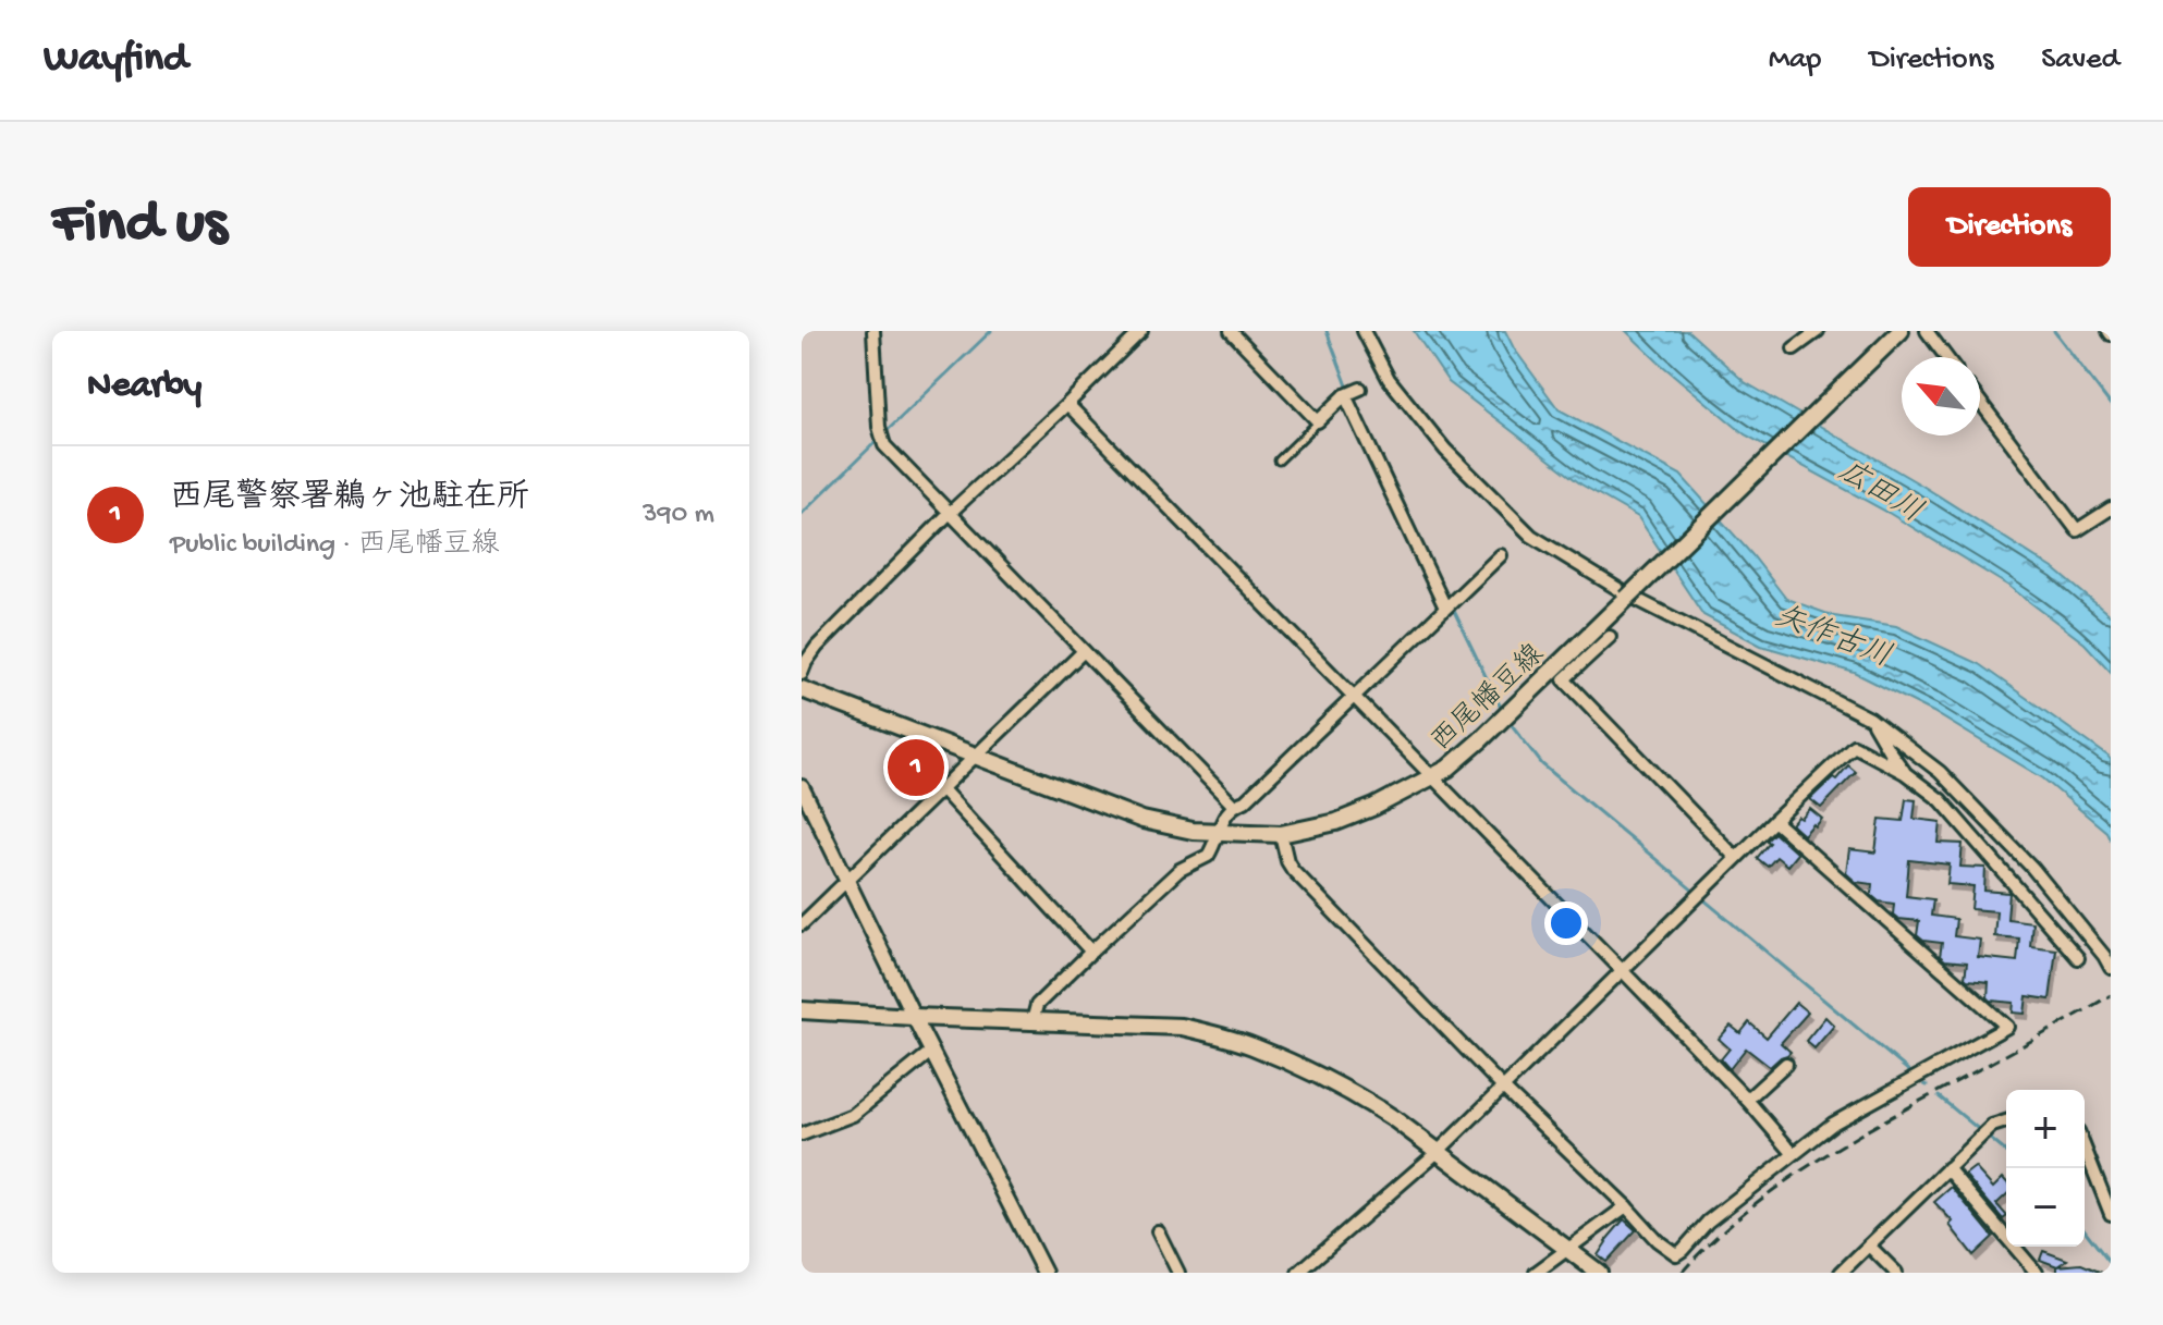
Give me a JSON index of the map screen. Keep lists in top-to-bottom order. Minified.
{"streets":{"main road":["西尾幡豆線"]},"water":["広田川","矢作古川"],"north":"top left","page":{"header":"Wayfind","nav":["Map","Directions","Saved"],"buttons":"Directions","title":"Find us","heading":"Nearby","list":[{"mark":"1","name":"西尾警察署鵜ヶ池駐在所","note":"Public building · 西尾幡豆線","value":"390 m"}],"pins":"1","map_buttons":["+","−"]}}
